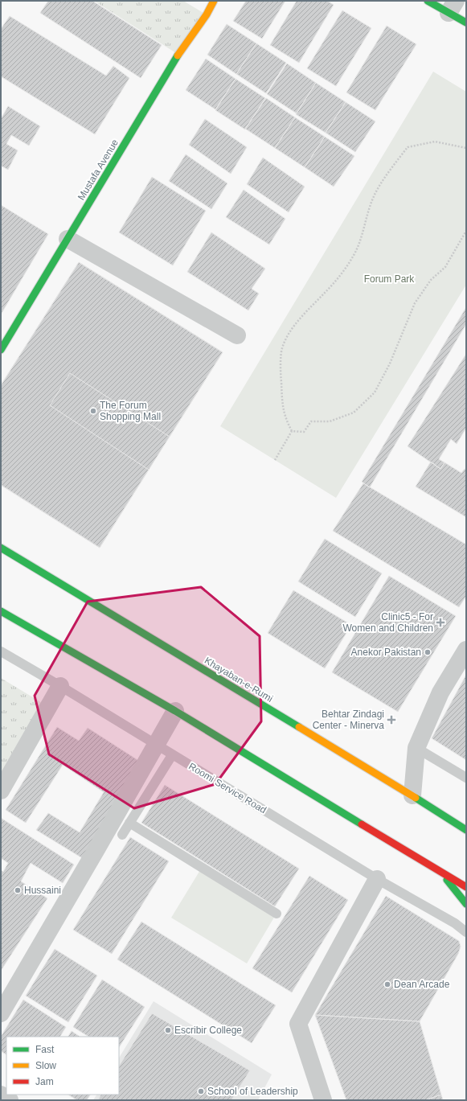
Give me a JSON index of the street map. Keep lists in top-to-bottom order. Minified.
{"streets":{"main road":["Mustafa Avenue","Khayaban-e-Rumi"],"lane":["Roomi Service Road"]},"parks":["Forum Park"],"places":{"other":["The Forum Shopping Mall","Anekor Pakistan","Hussaini","Dean Arcade","Escribir College","School of Leadership"],"health":["Clinic5 - For Women and Children","Behtar Zindagi Center - Minerva"]},"legend":["Fast","Slow","Jam"]}
